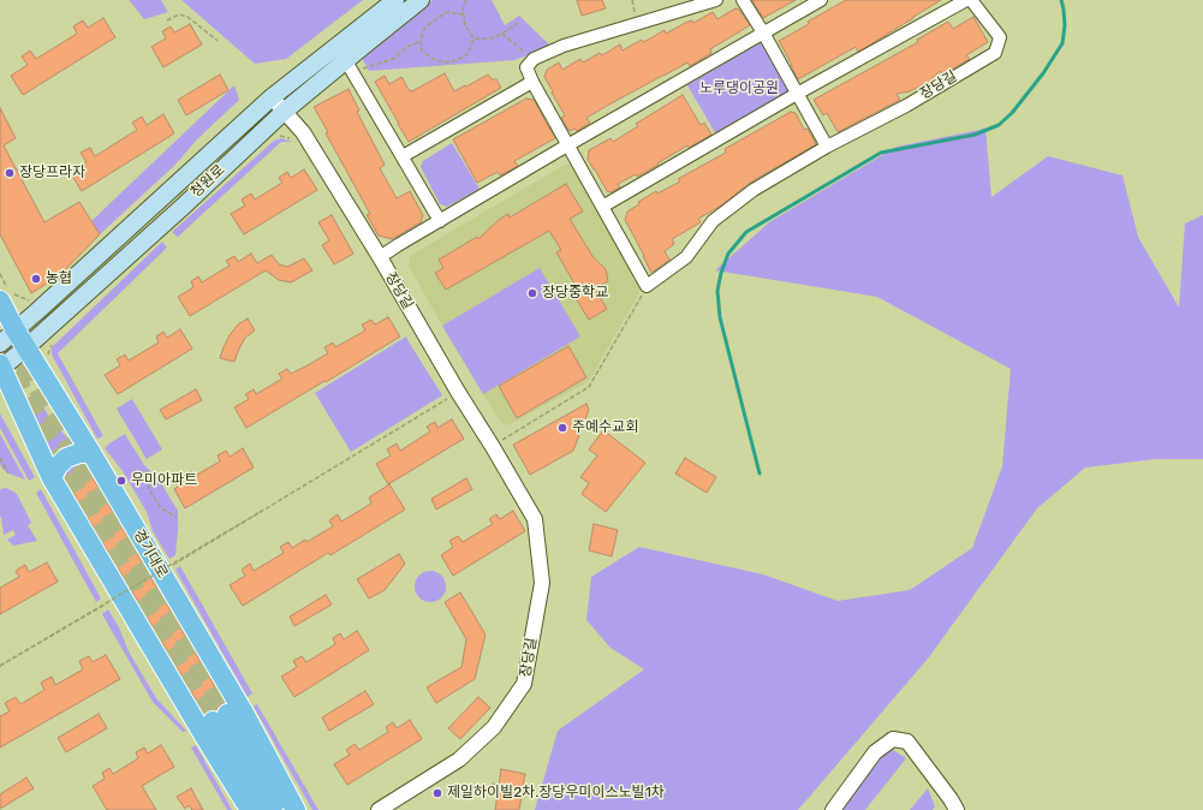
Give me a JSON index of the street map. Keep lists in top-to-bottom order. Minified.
{"streets":{"main road":["청원로","경기대로"],"street":["장당길"]},"crossings":[["장당길","청원로"],["청원로","경기대로"]],"parks":["노루댕이공원"],"places":["장당프라자","농협","장당중학교","주예수교회","우미아파트","제일하이빌2차.장당우미이스노빌1차"]}
